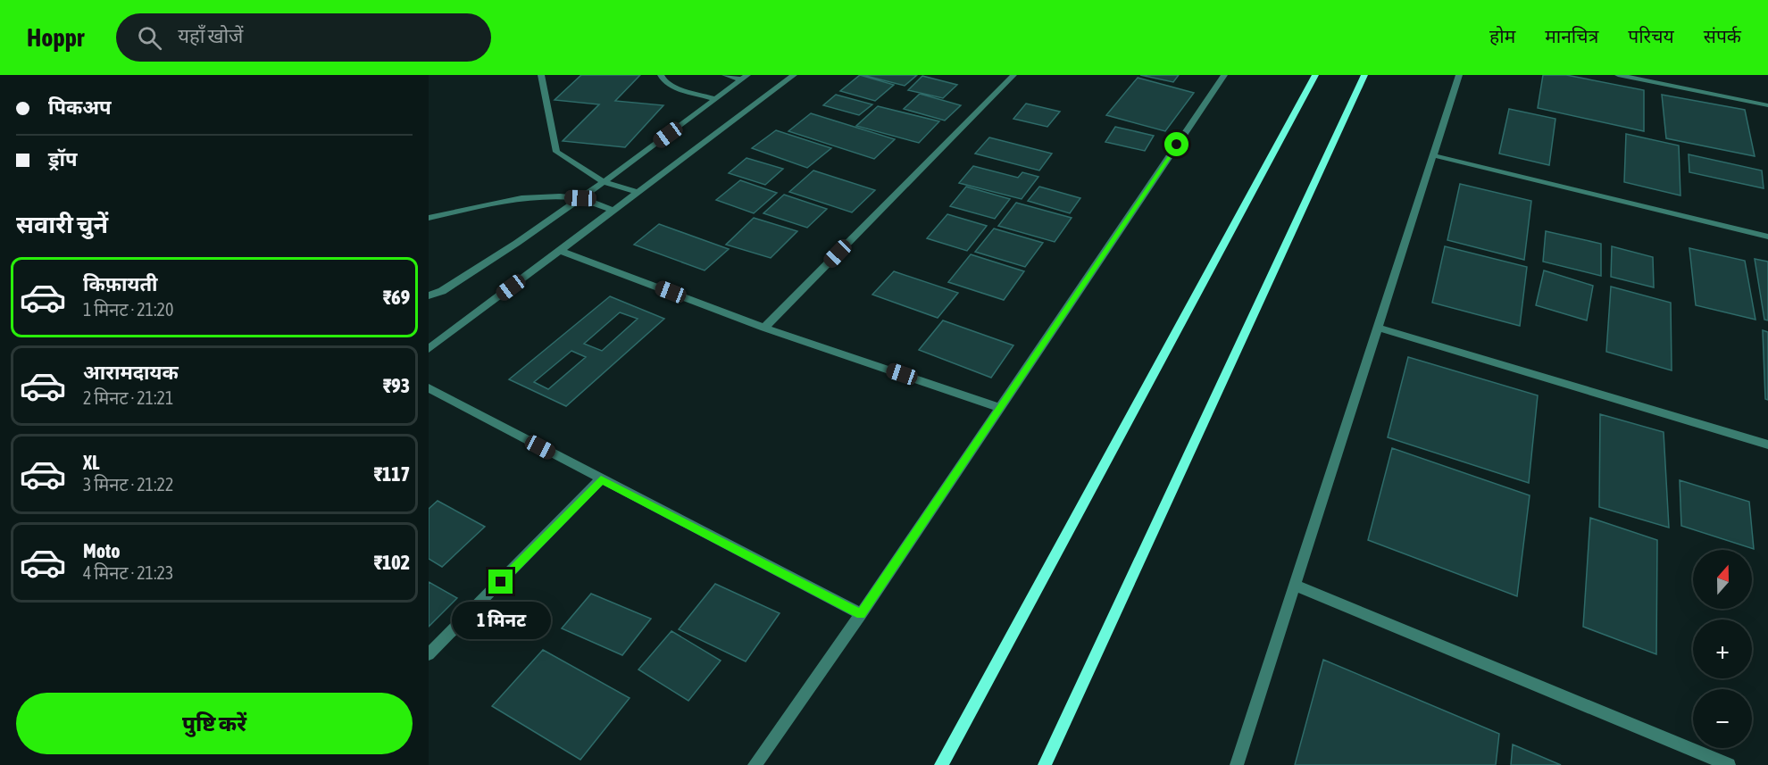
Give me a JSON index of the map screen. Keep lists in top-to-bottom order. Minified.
{"north":"top","page":{"header":"Hoppr","search":"यहाँ खोजें","nav":["होम","मानचित्र","परिचय","संपर्क"],"banner":["पिकअप","ड्रॉप"],"heading":"सवारी चुनें","list":[{"name":"किफ़ायती","note":"1 मिनट · 21:20","value":"₹69"},{"name":"आरामदायक","note":"2 मिनट · 21:21","value":"₹93"},{"name":"XL","note":"3 मिनट · 21:22","value":"₹117"},{"name":"Moto","note":"4 मिनट · 21:23","value":"₹102"}],"map_buttons":["+","−"],"bubble":"1 मिनट","buttons":"पुष्टि करें"}}
